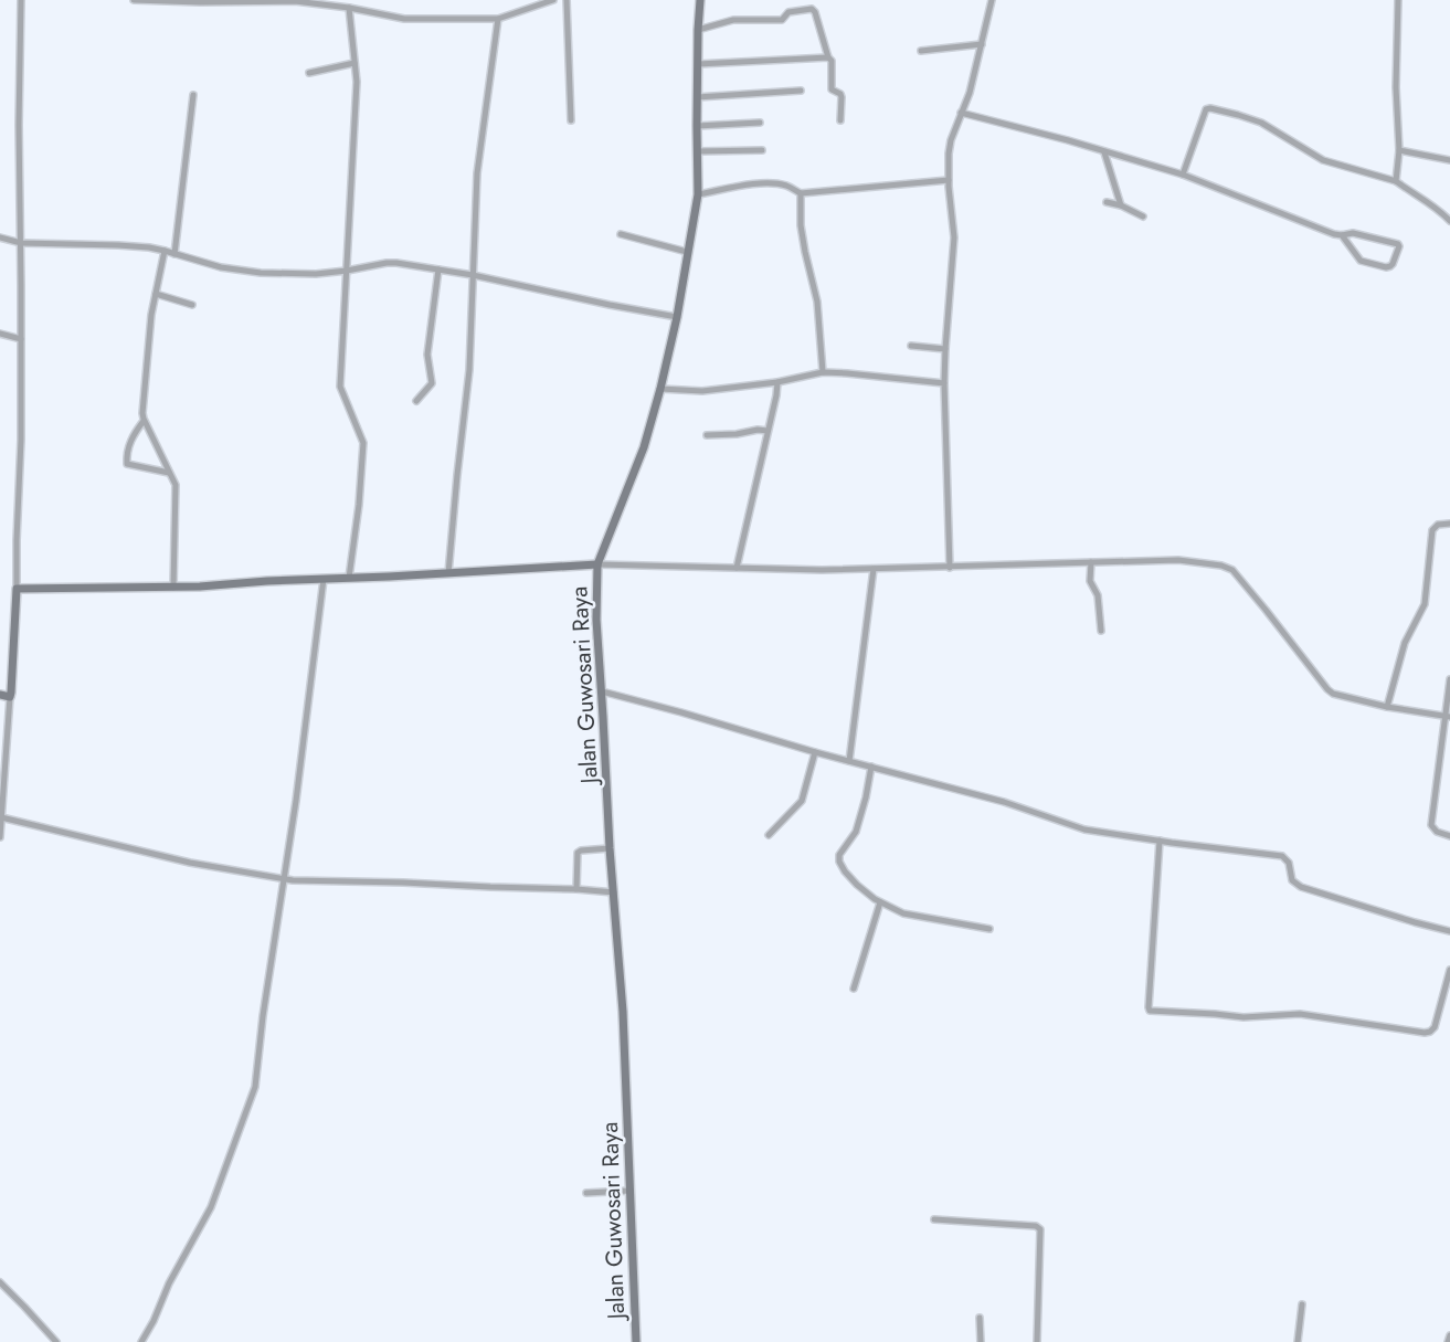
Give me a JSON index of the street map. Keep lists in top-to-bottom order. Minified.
{"streets":{"street":["Jalan Guwosari Raya"]}}
